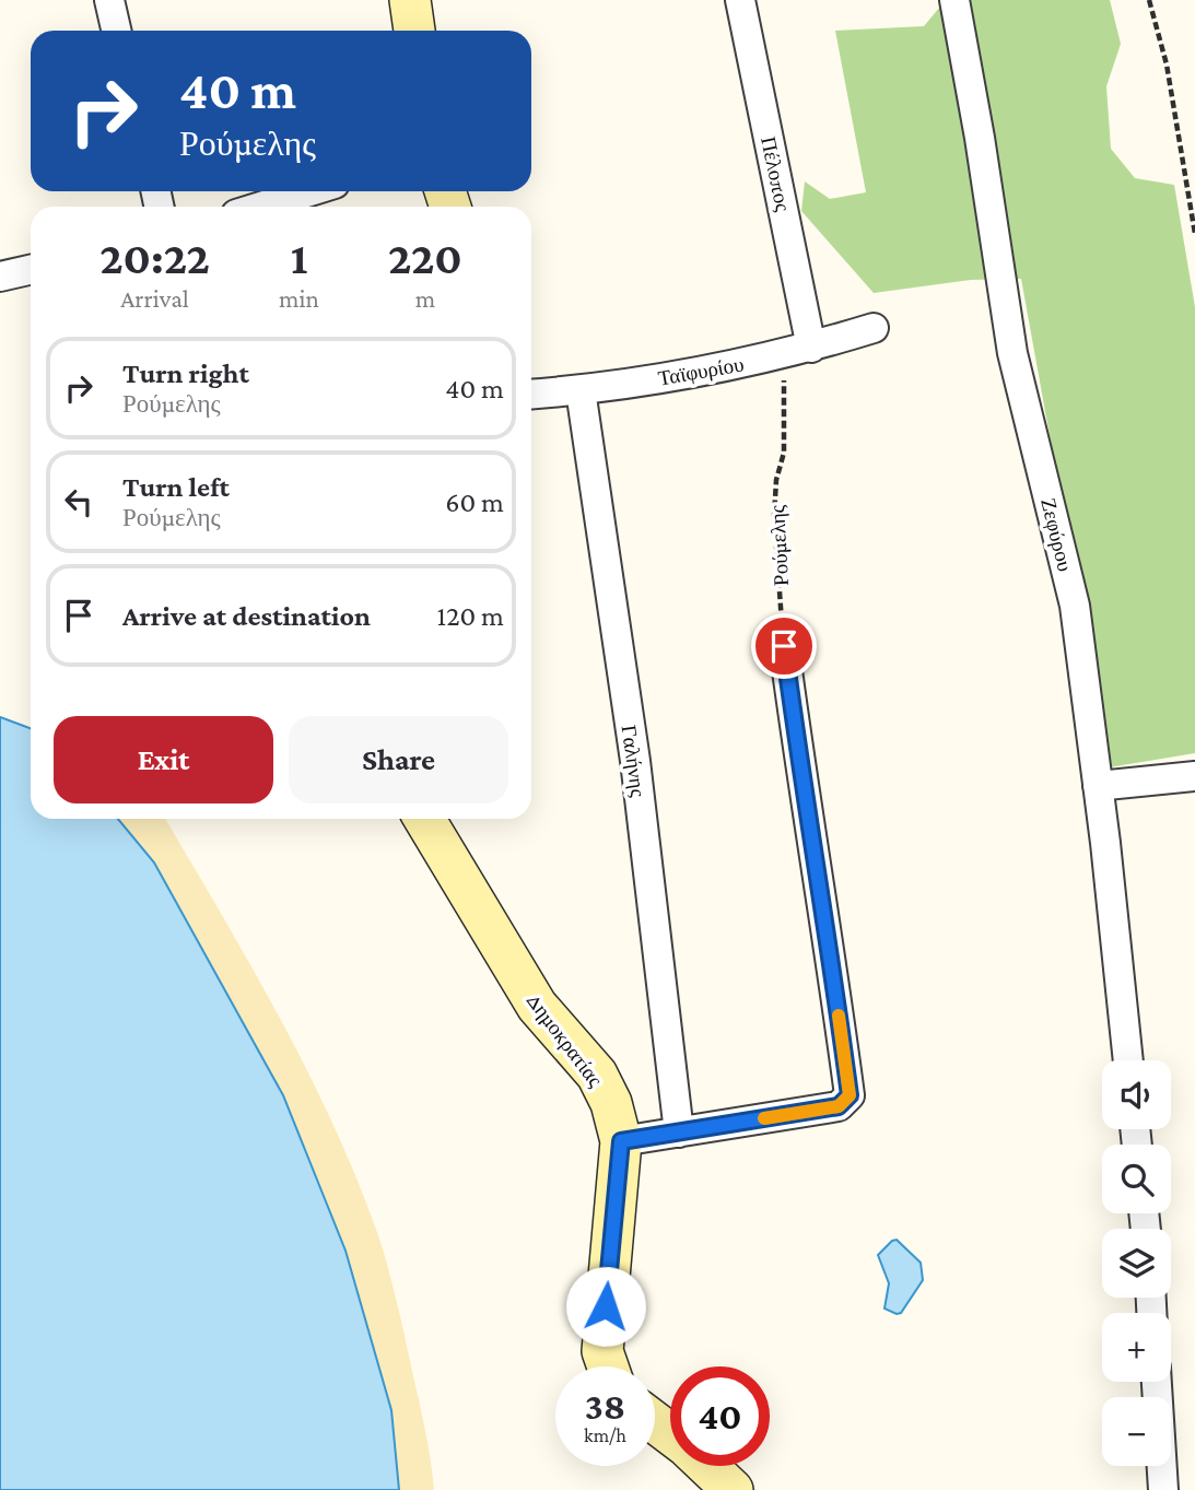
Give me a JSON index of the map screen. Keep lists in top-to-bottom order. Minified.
{"streets":{"street":["Πέλοπος","Ταϊφυρίου","Ζεφύρου","Γαλήνης","Δημοκρατίας"],"path":["Ρούμελης"]},"crossings":[["Πέλοπος","Ταϊφυρίου"],["Ταϊφυρίου","Ρούμελης"],["Ταϊφυρίου","Γαλήνης"]],"page":{"turn":["40 m","Ρούμελης"],"eta":["20:22","Arrival","1","min","220","m"],"list":[{"name":"Turn right","note":"Ρούμελης","value":"40 m"},{"name":"Turn left","note":"Ρούμελης","value":"60 m"},{"name":"Arrive at destination","value":"120 m"}],"buttons":["Exit","Share"],"map_buttons":["+","−"],"speed":"38 km/h","limit":"40"}}
